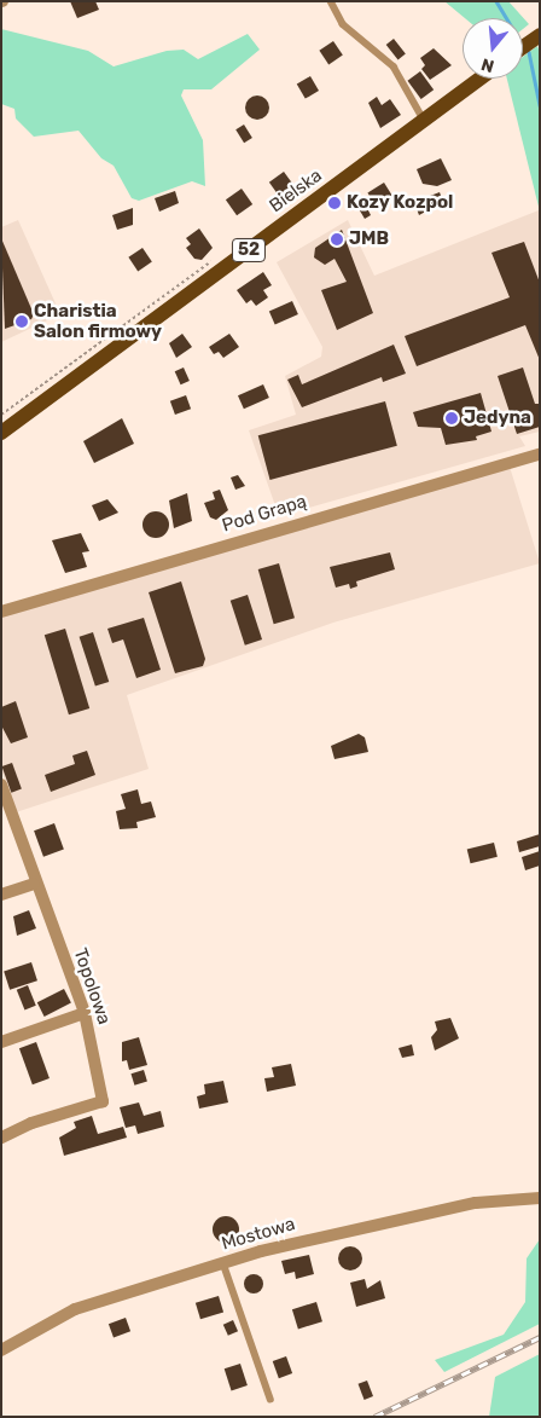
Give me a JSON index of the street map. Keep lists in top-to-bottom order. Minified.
{"streets":{"main road":["Bielska","52"],"street":["Pod Grapą","Topolowa","Mostowa"]},"places":["Kozy Kozpol","JMB","Charistia Salon firmowy","Jedyna"],"north":"bottom"}
